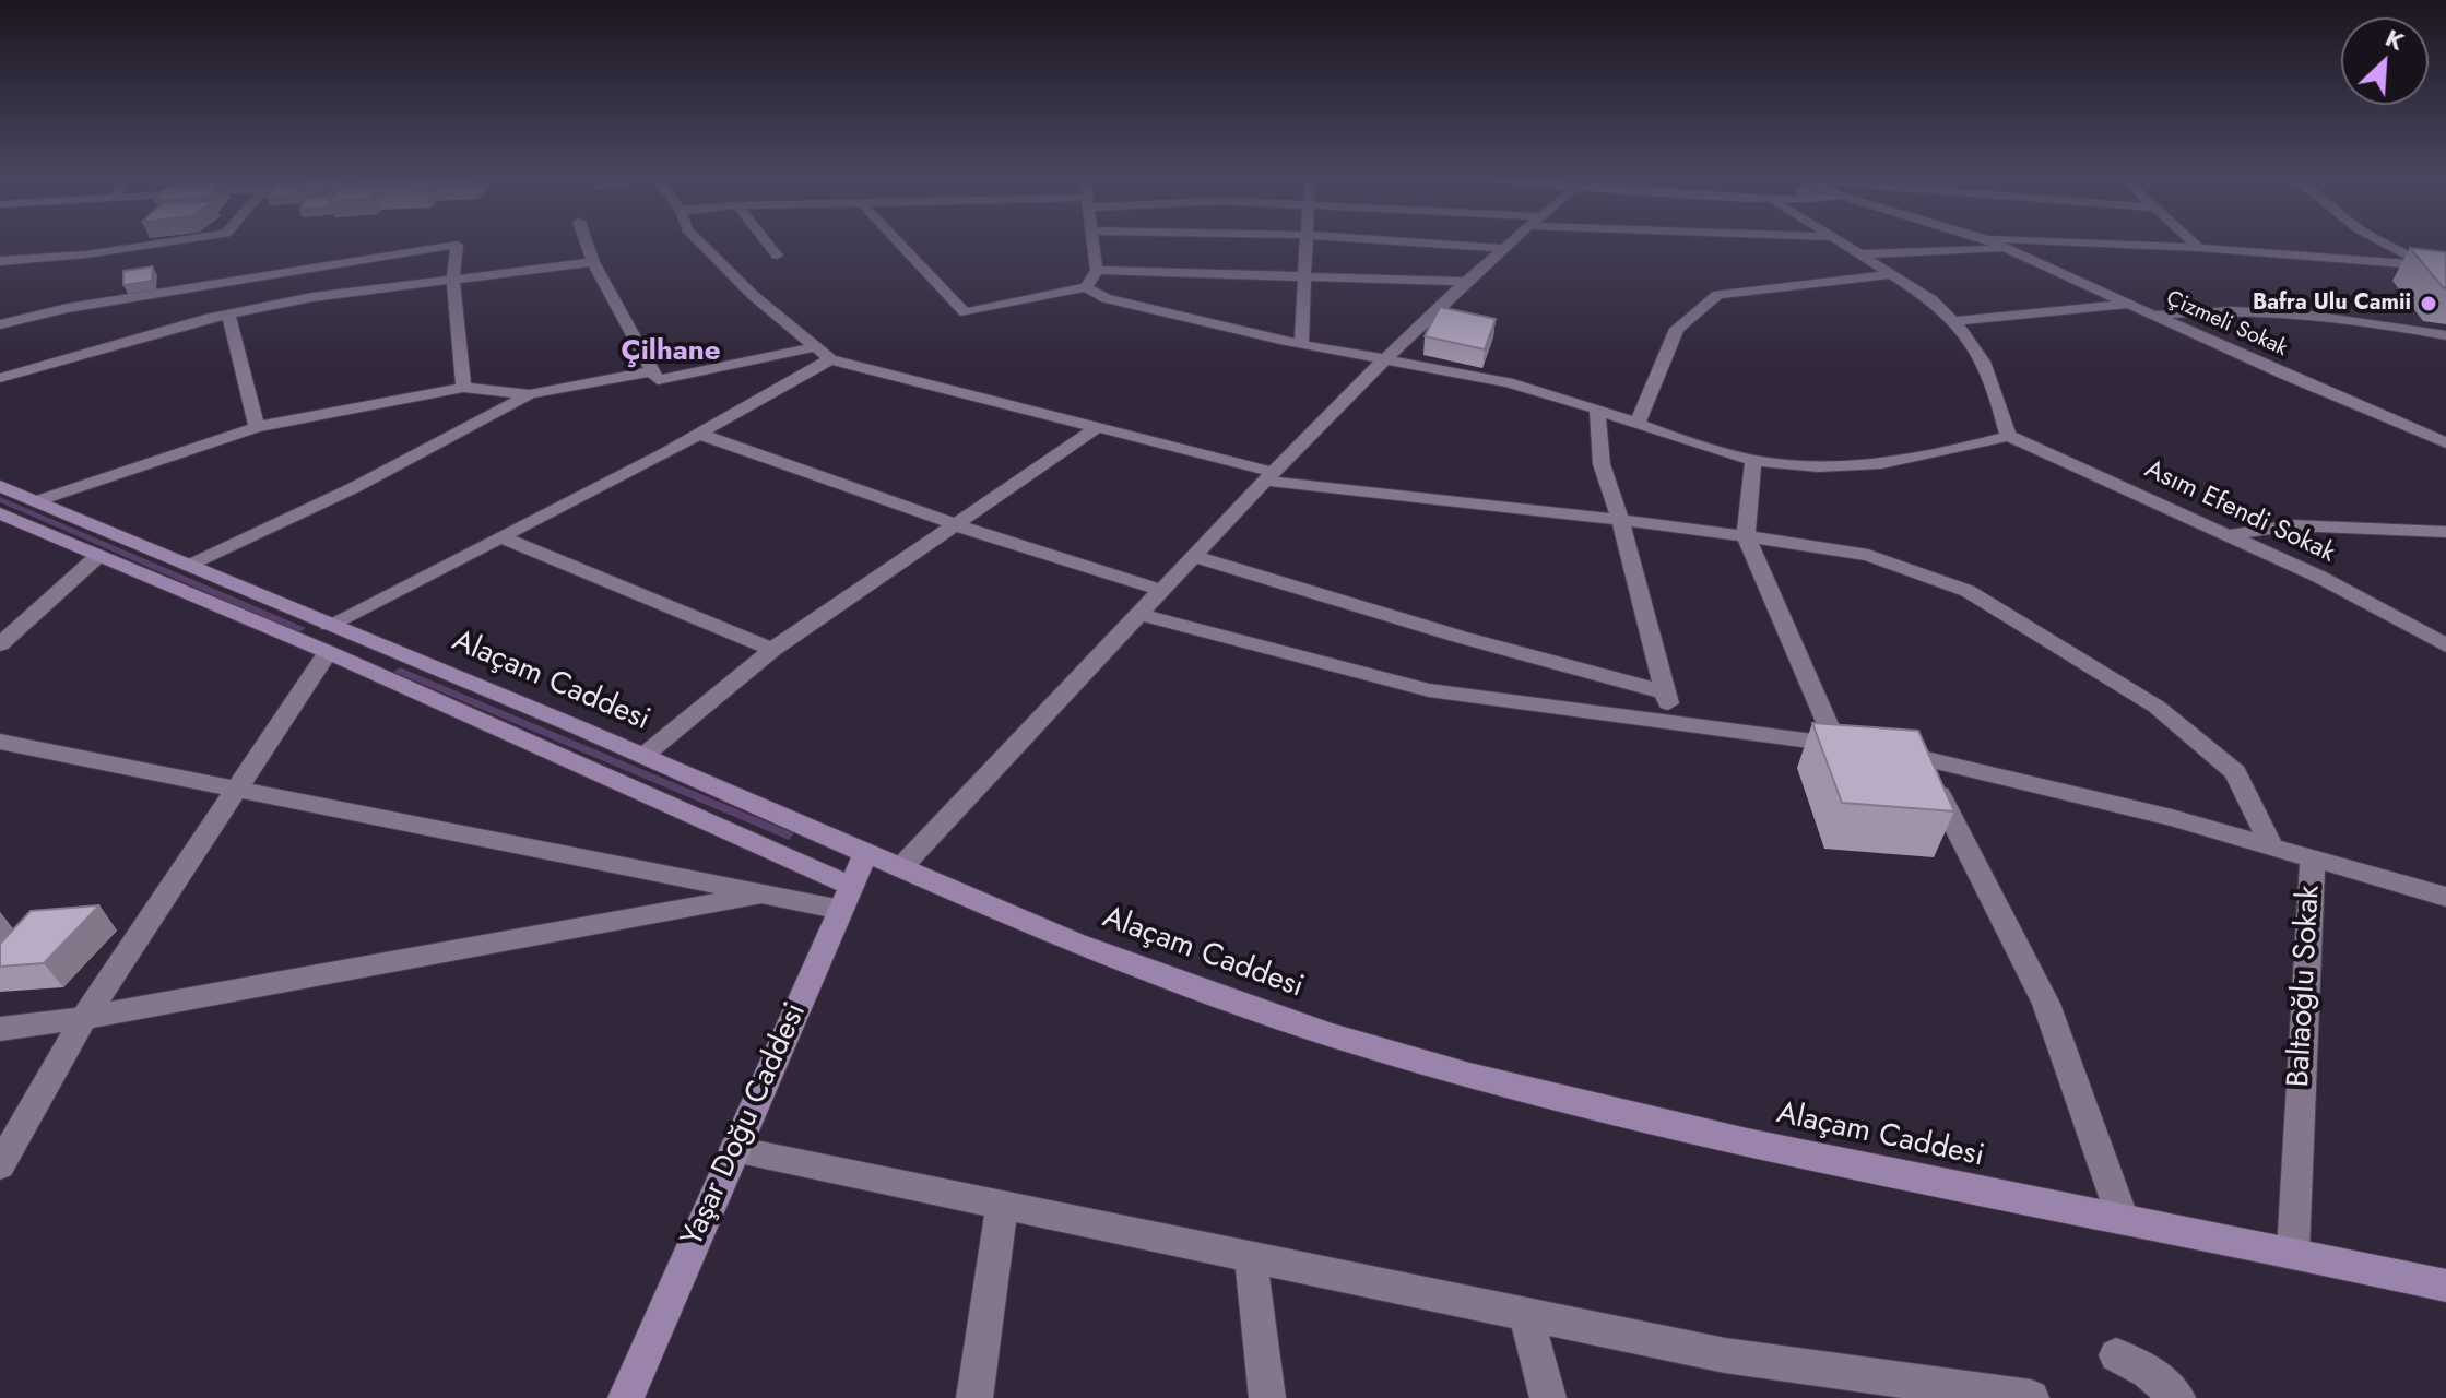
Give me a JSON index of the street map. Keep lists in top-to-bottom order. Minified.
{"streets":{"main road":["Alaçam Caddesi","Yaşar Doğu Caddesi"],"street":["Çizmeli Sokak","Asım Efendi Sokak","Baltaoğlu Sokak"]},"crossings":[["Alaçam Caddesi","Baltaoğlu Sokak"],["Alaçam Caddesi","Yaşar Doğu Caddesi"]],"districts":["Çilhane"],"places":["Bafra Ulu Camii"],"north":"top right"}
